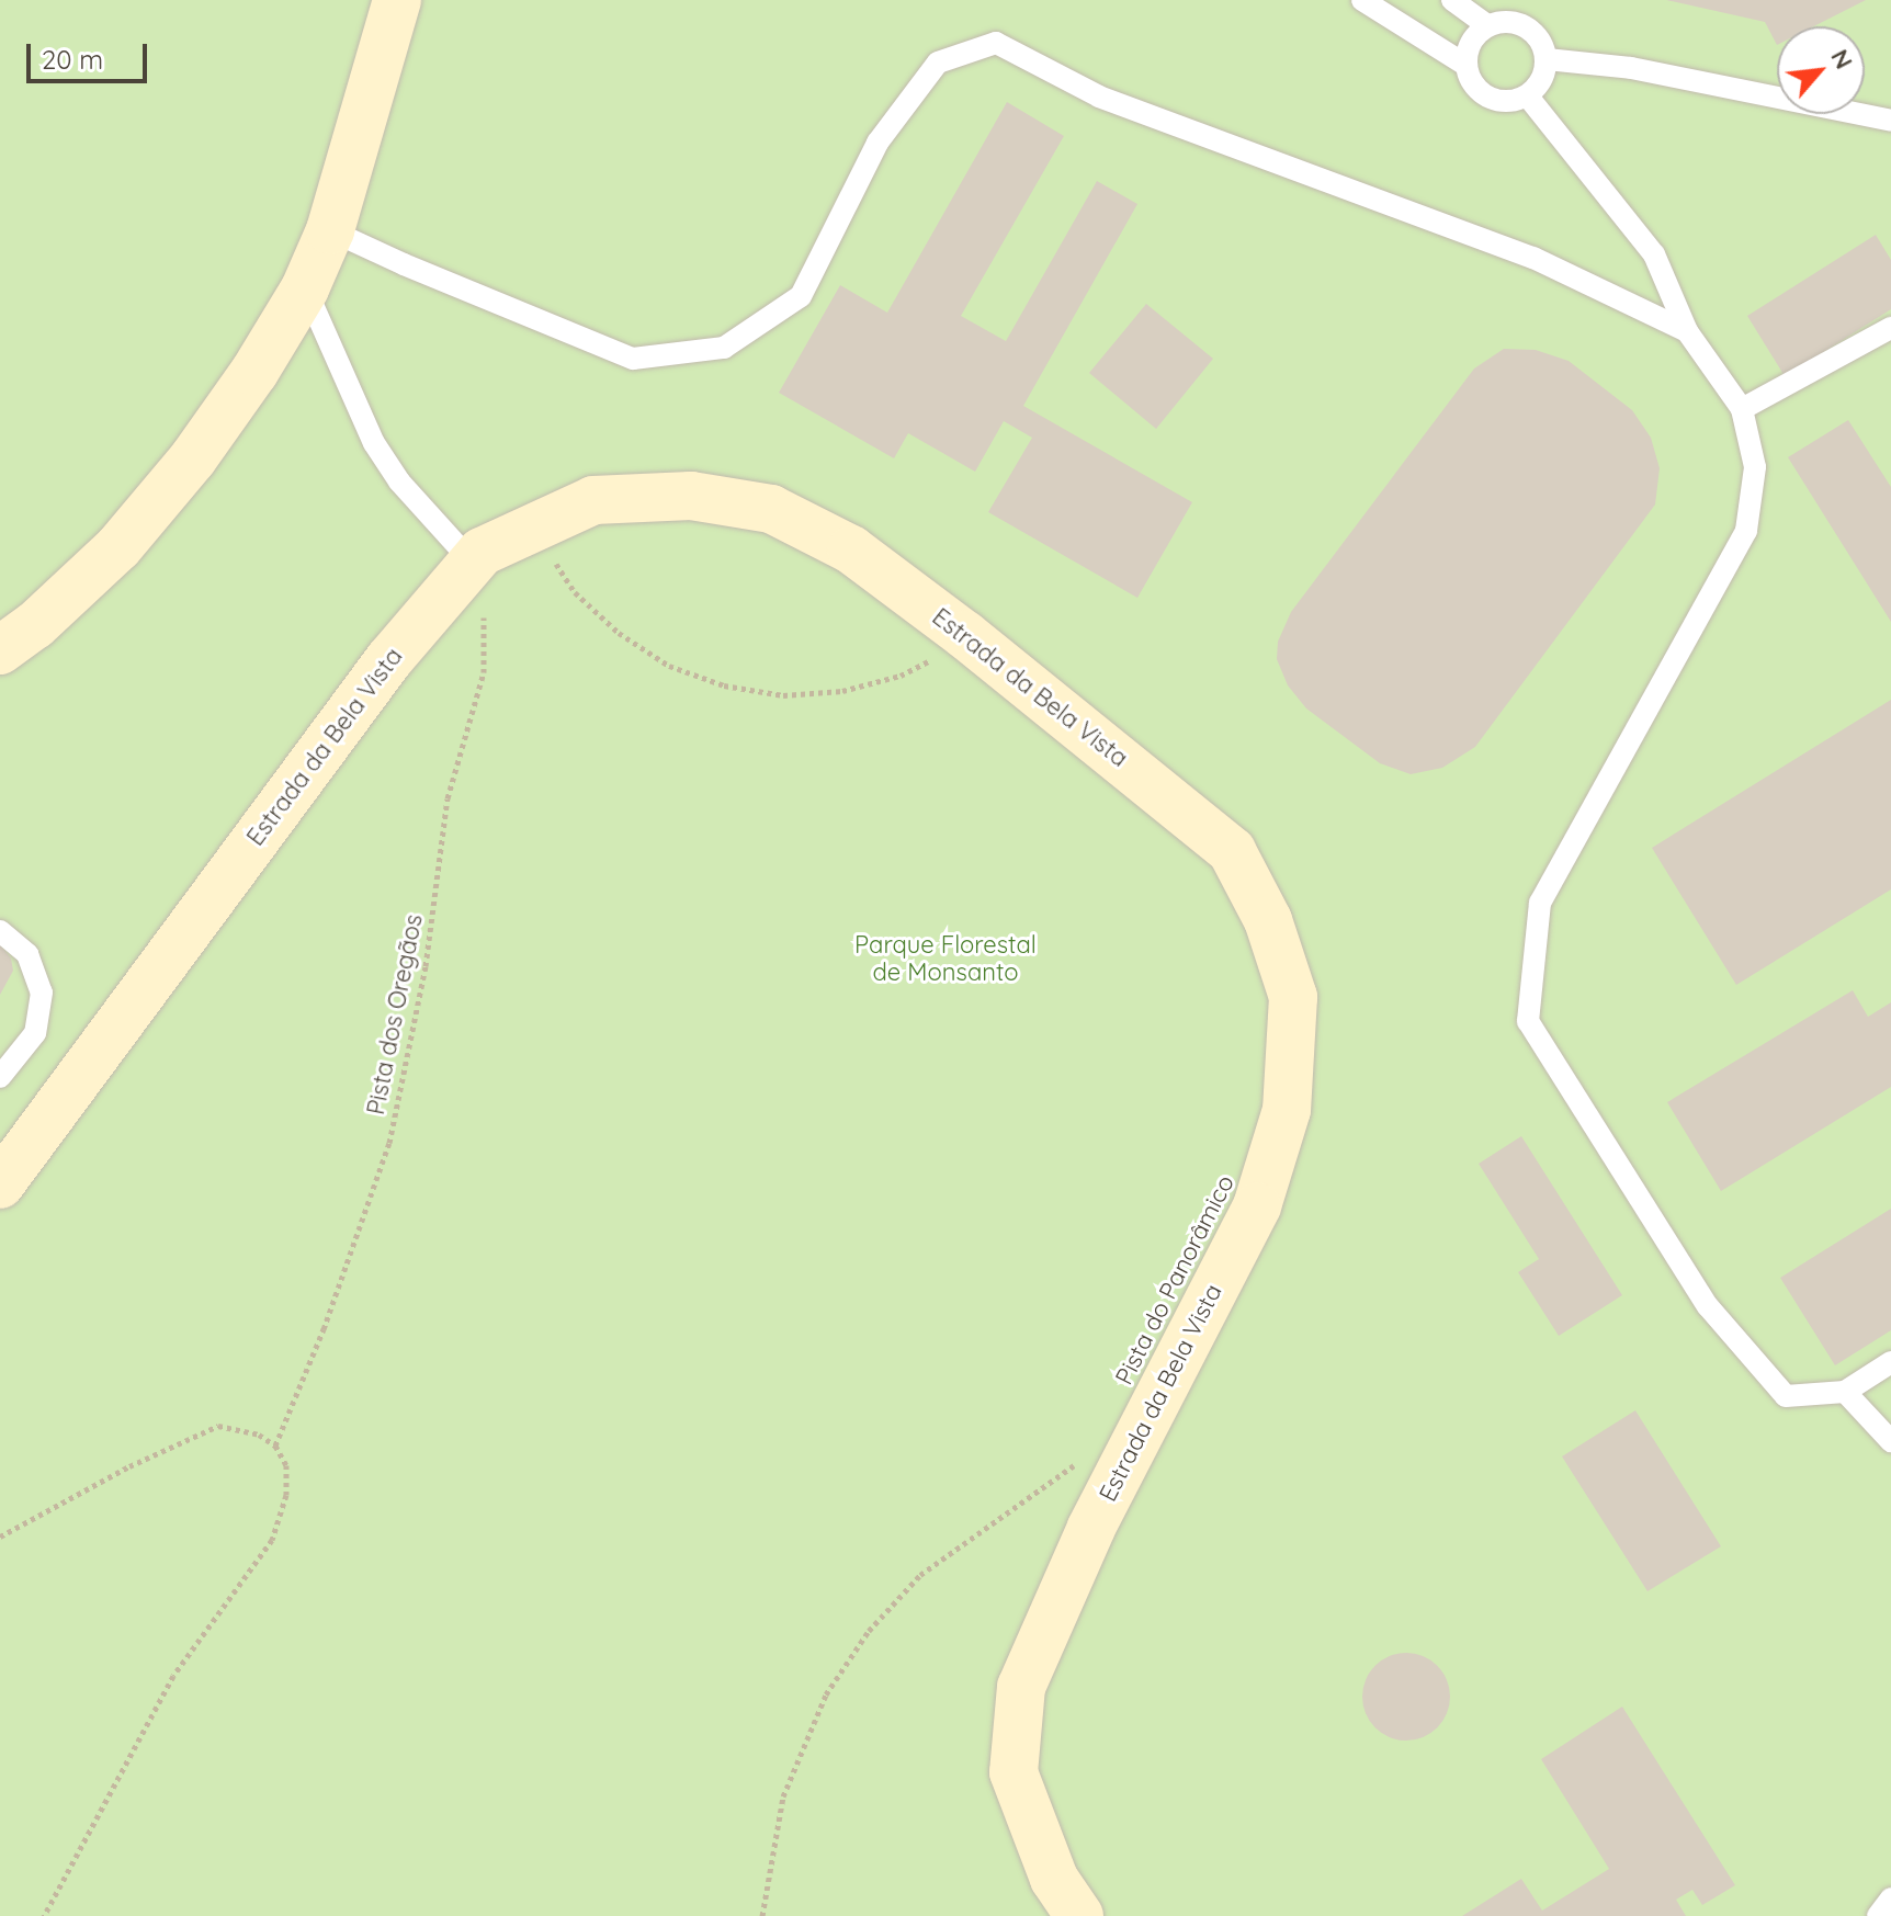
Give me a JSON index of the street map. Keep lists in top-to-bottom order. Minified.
{"streets":{"street":["Estrada da Bela Vista"],"path":["Pista dos Oregãos"]},"parks":["Parque Florestal de Monsanto"],"scale_bar":"20 m","north":"top right"}
